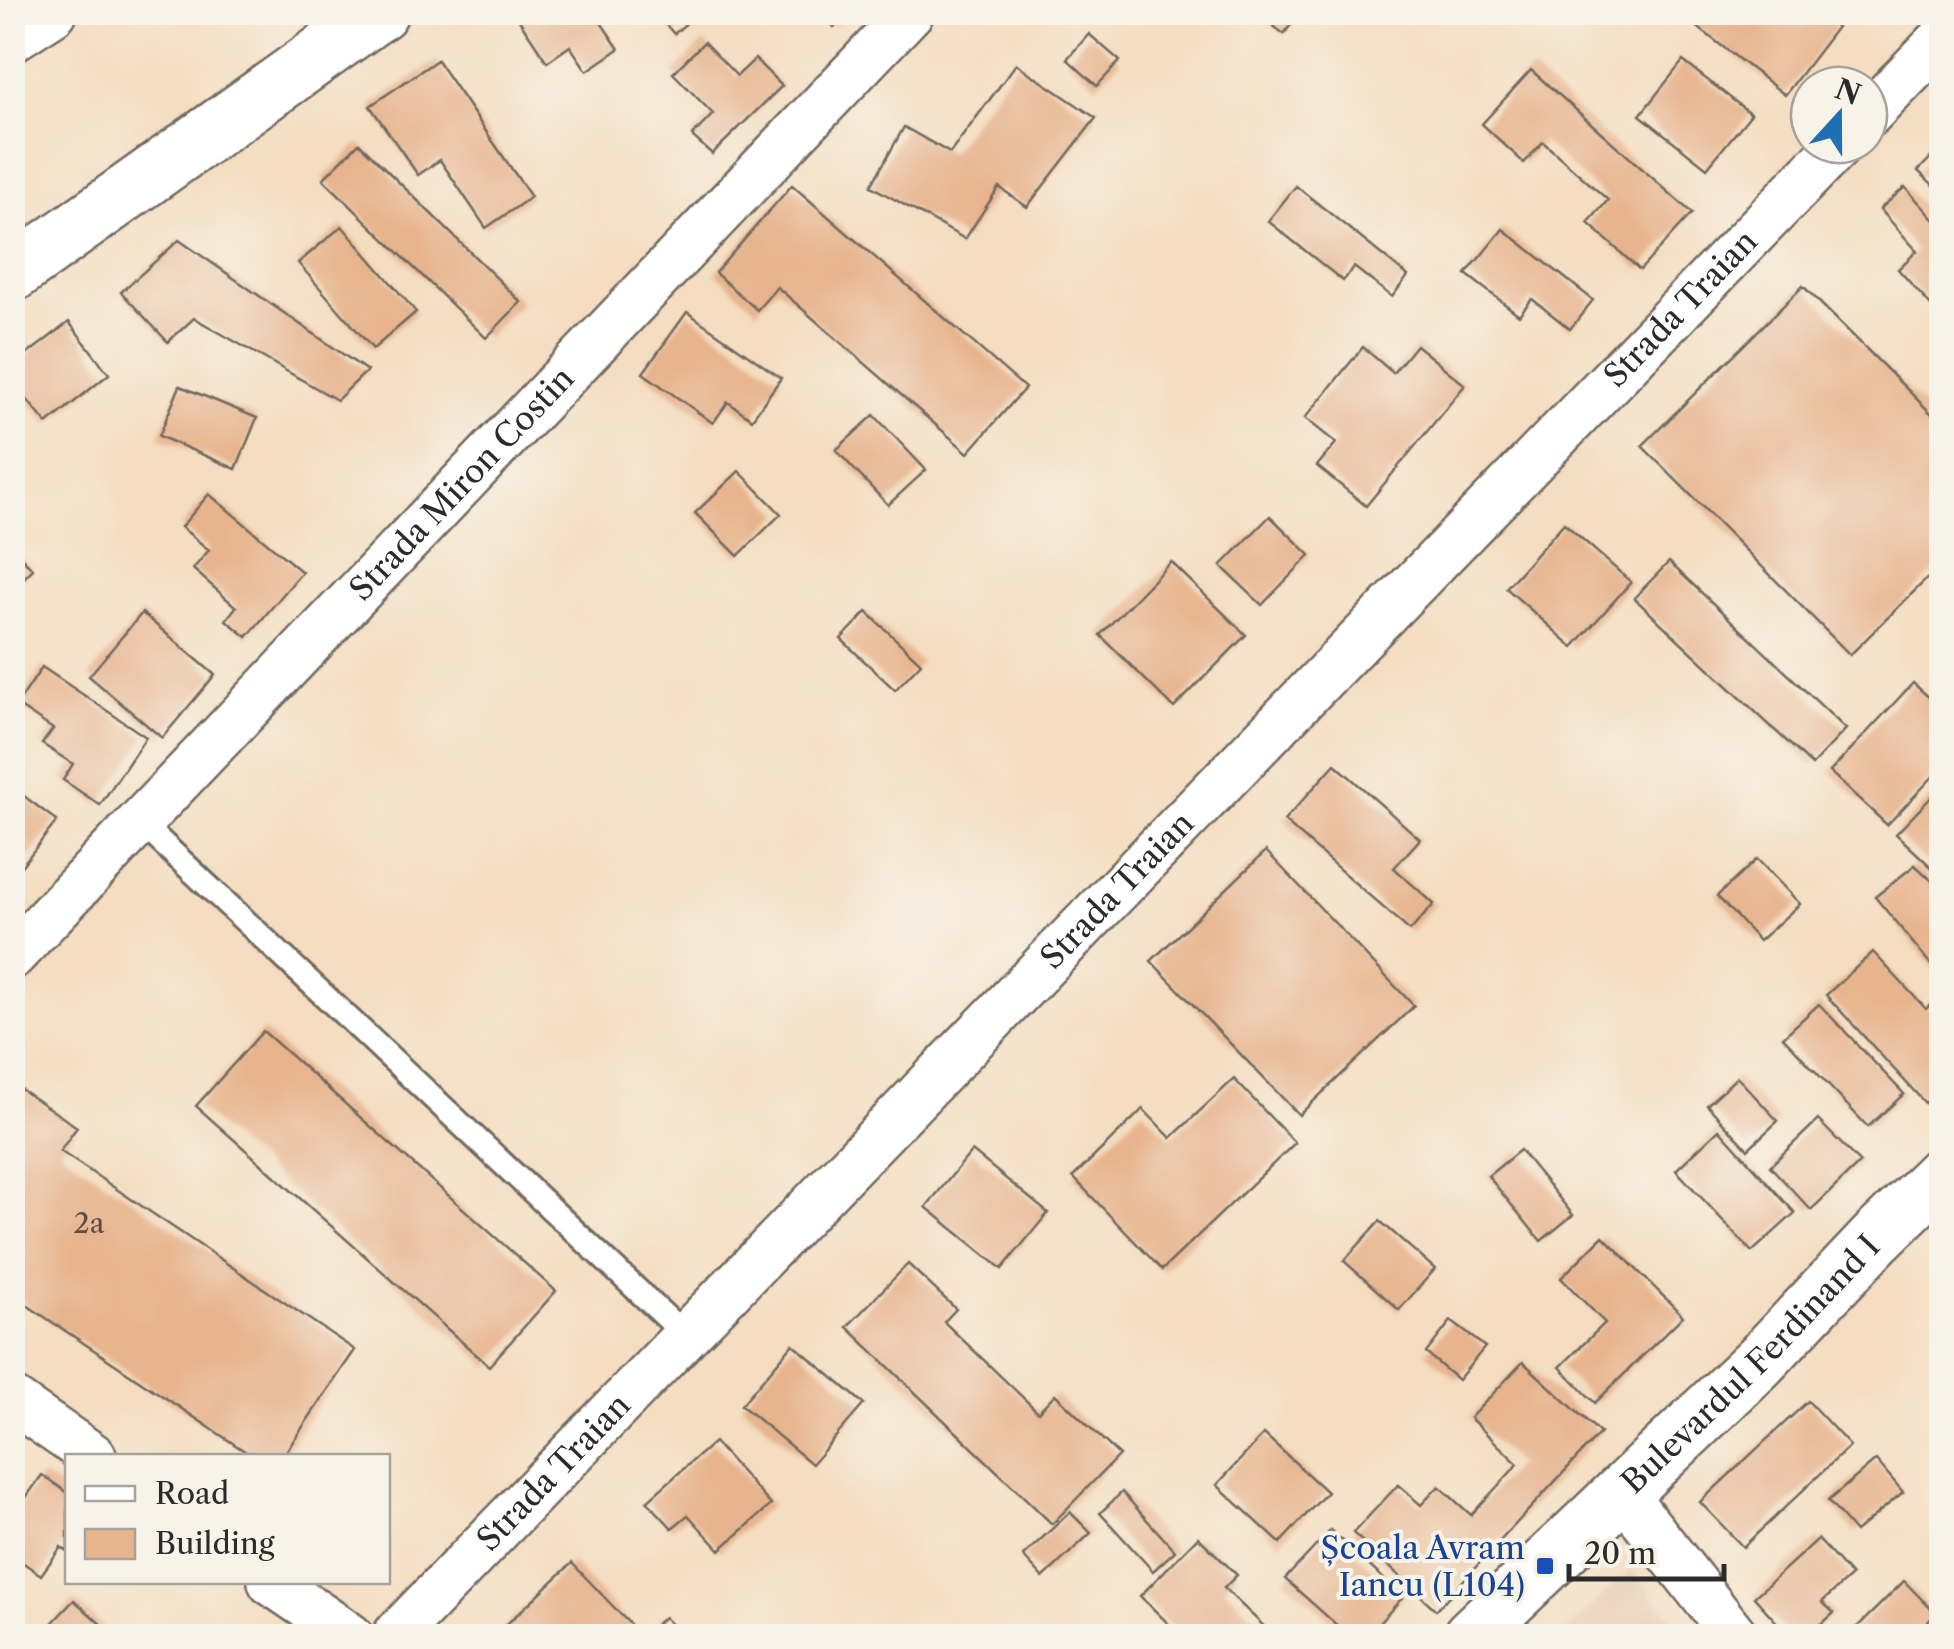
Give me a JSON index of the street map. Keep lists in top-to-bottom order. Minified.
{"streets":{"main road":["Bulevardul Ferdinand I"],"street":["Strada Traian","Strada Miron Costin"]},"places":{"transit":["Școala Avram Iancu (L104)"]},"house_numbers":["2a"],"legend":["Road","Building"],"scale_bar":"20 m","north":"top"}
